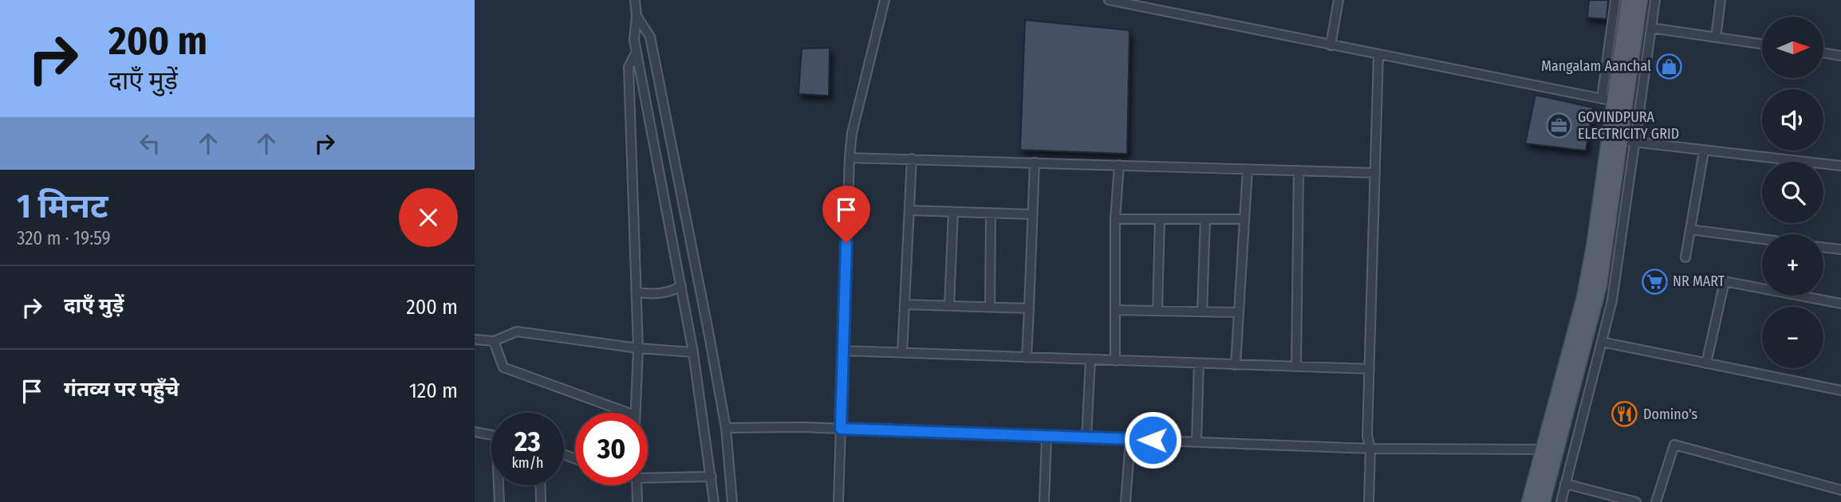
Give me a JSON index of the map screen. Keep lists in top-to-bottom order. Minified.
{"places":{"shop":["Mangalam Aanchal"],"office":["GOVINDPURA ELECTRICITY GRID"],"supermarket":["NR MART"],"restaurant":["Domino's"]},"north":"right","page":{"turn":["200 m","दाएँ मुड़ें"],"map_buttons":["+","−"],"heading":["1 मिनट","320 m · 19:59"],"list":[{"name":"दाएँ मुड़ें","value":"200 m"},{"name":"गंतव्य पर पहुँचे","value":"120 m"}],"speed":"23 km/h","limit":"30"}}
